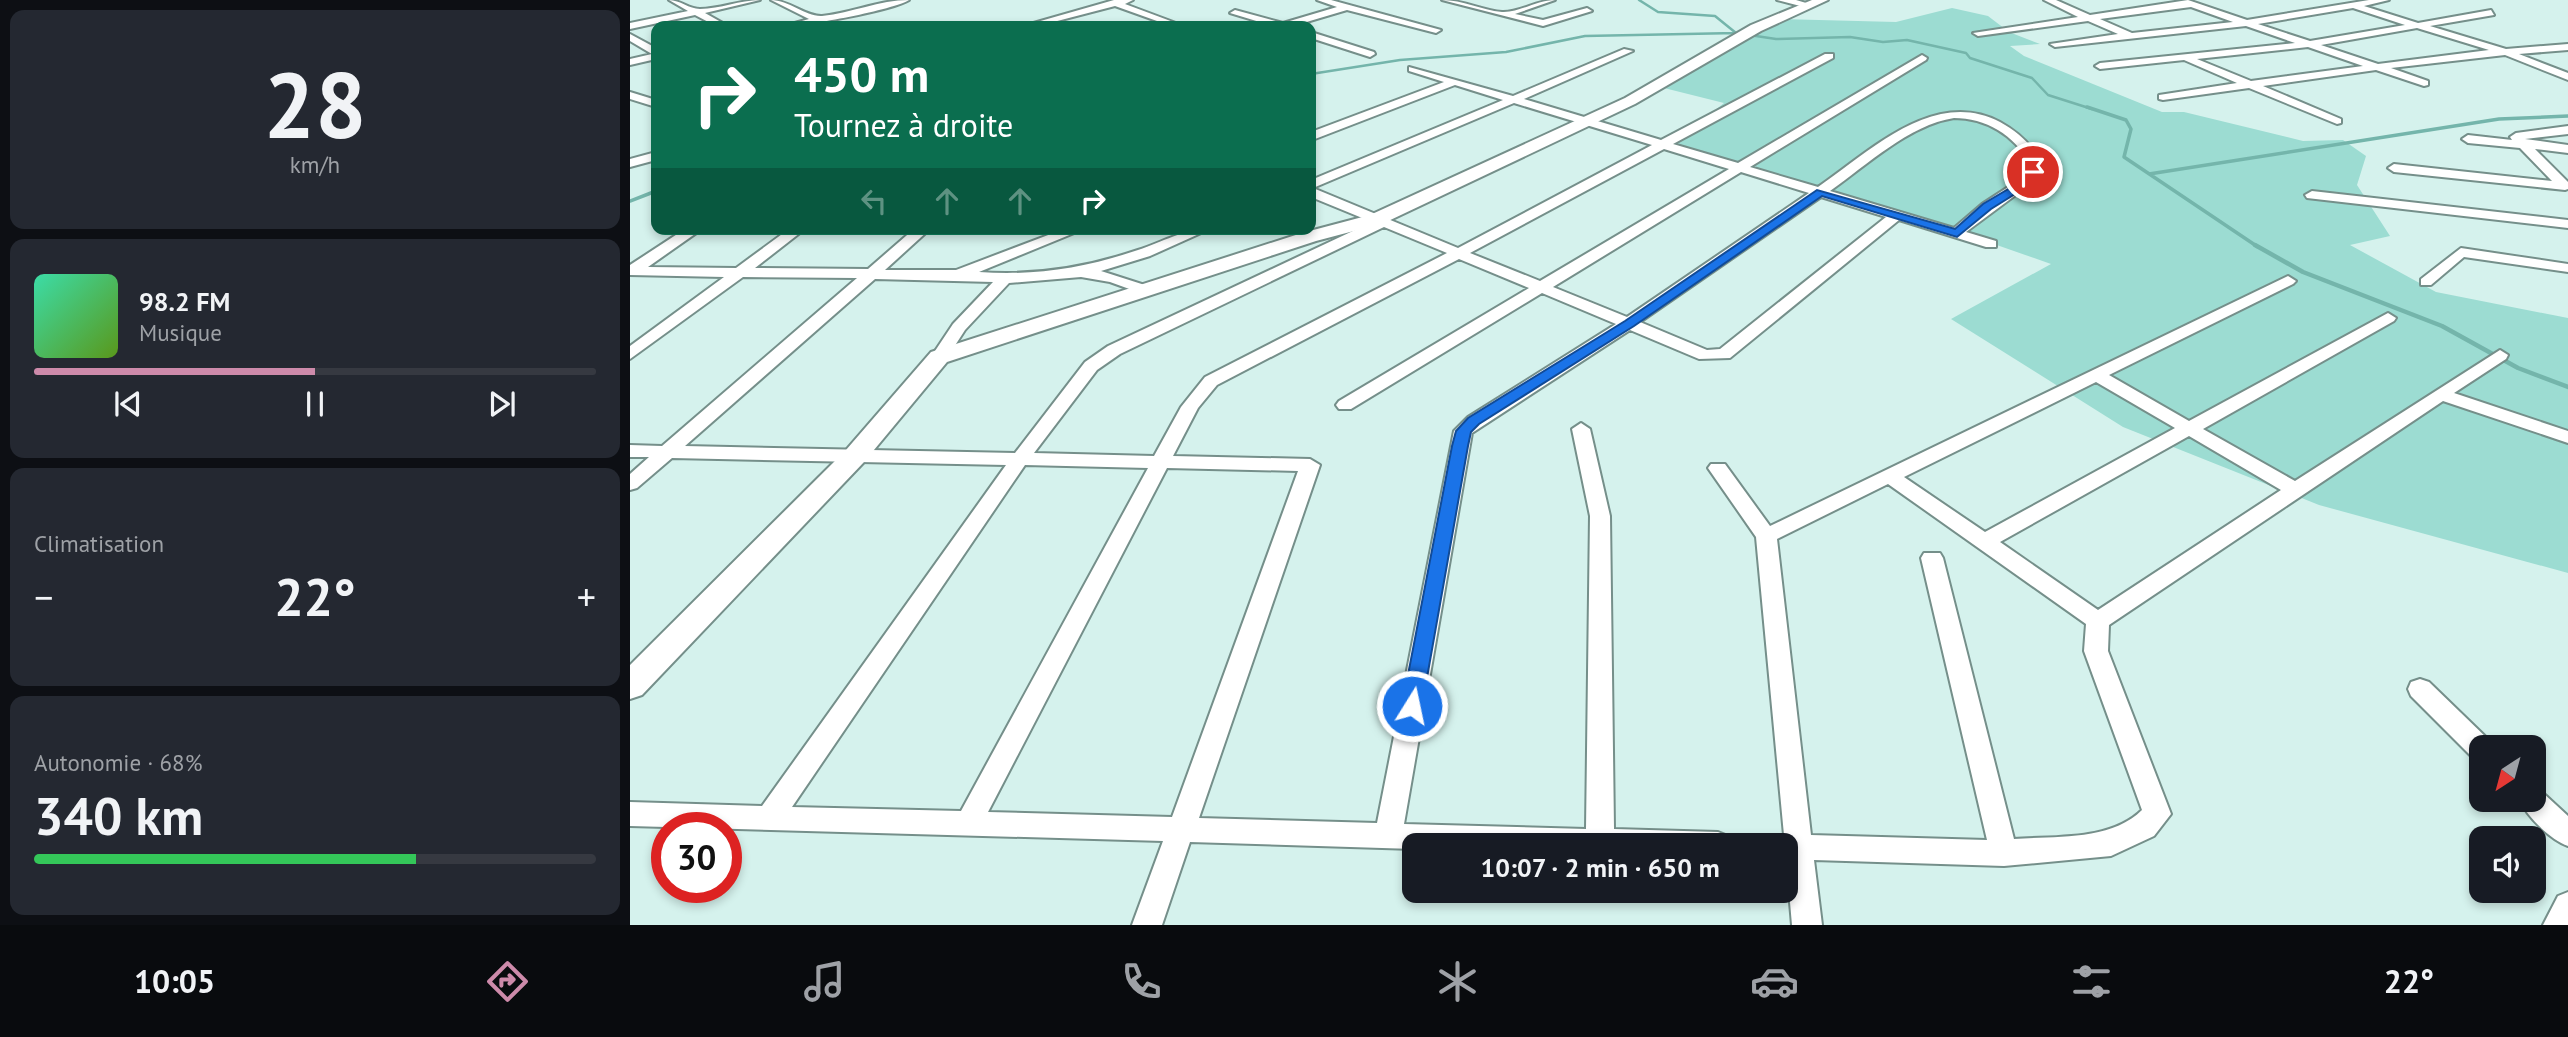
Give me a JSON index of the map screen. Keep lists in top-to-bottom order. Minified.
{"north":"bottom left","page":{"tile":[["28","km/h"],"Climatisation",["Autonomie · 68%","340 km"]],"turn":["450 m","Tournez à droite"],"song":["98.2 FM","Musique"],"heat":["−","22°","+"],"limit":"30","trip":"10:07 · 2 min · 650 m","tabs":["10:05","22°"]}}
